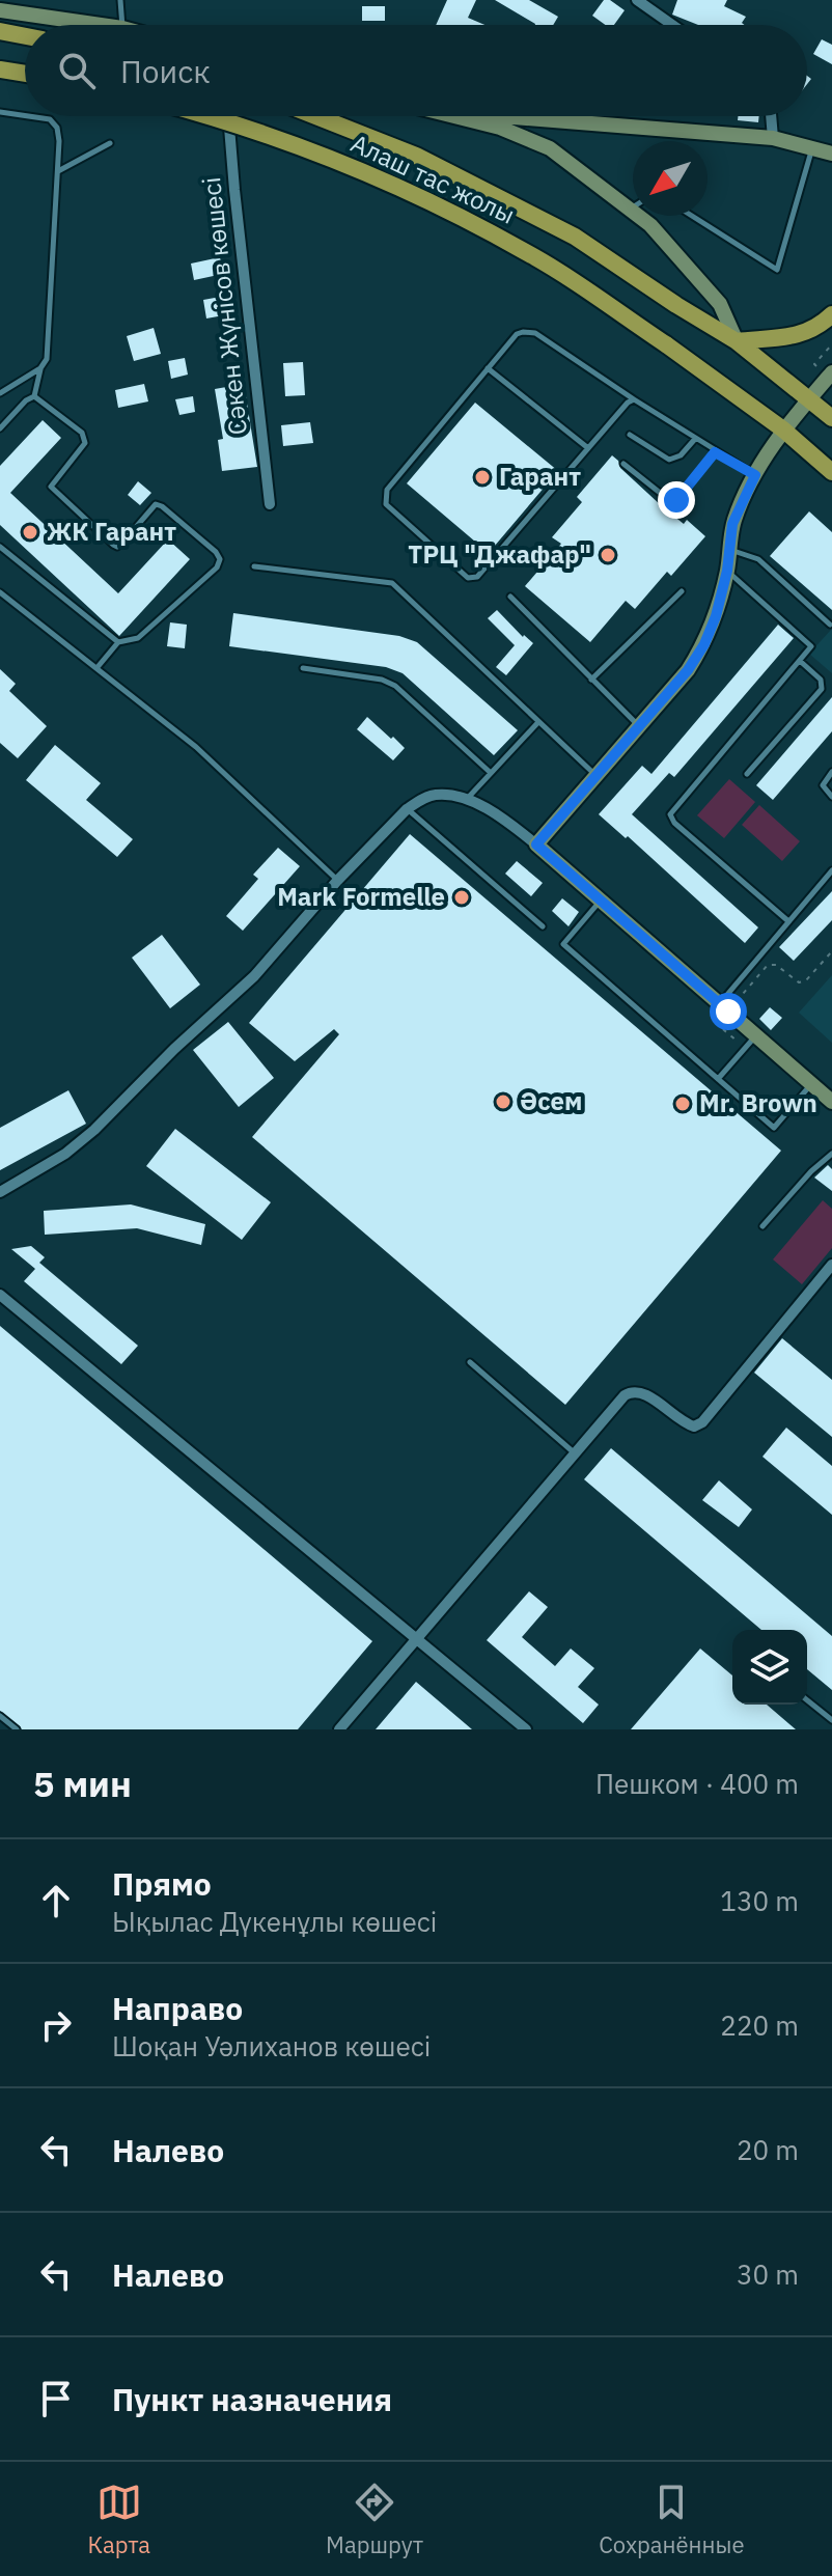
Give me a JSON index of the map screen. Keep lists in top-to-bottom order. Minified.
{"streets":{"main road":["Алаш тас жолы"],"street":["Сәкен Жүнісов көшесі"]},"places":["Гарант","ЖК Гарант","ТРЦ \"Джафар\"","Mark Formelle","Әсем","Mr. Brown"],"north":"bottom left","page":{"search":"Поиск","heading":["5 мин","Пешком · 400 m"],"list":[["Прямо","Ықылас Дүкенұлы көшесі","130 m"],["Направо","Шоқан Уәлиханов көшесі","220 m"],["Налево","20 m"],["Налево","30 m"],"Пункт назначения"],"nav":["Карта","Маршрут","Сохранённые"]}}
